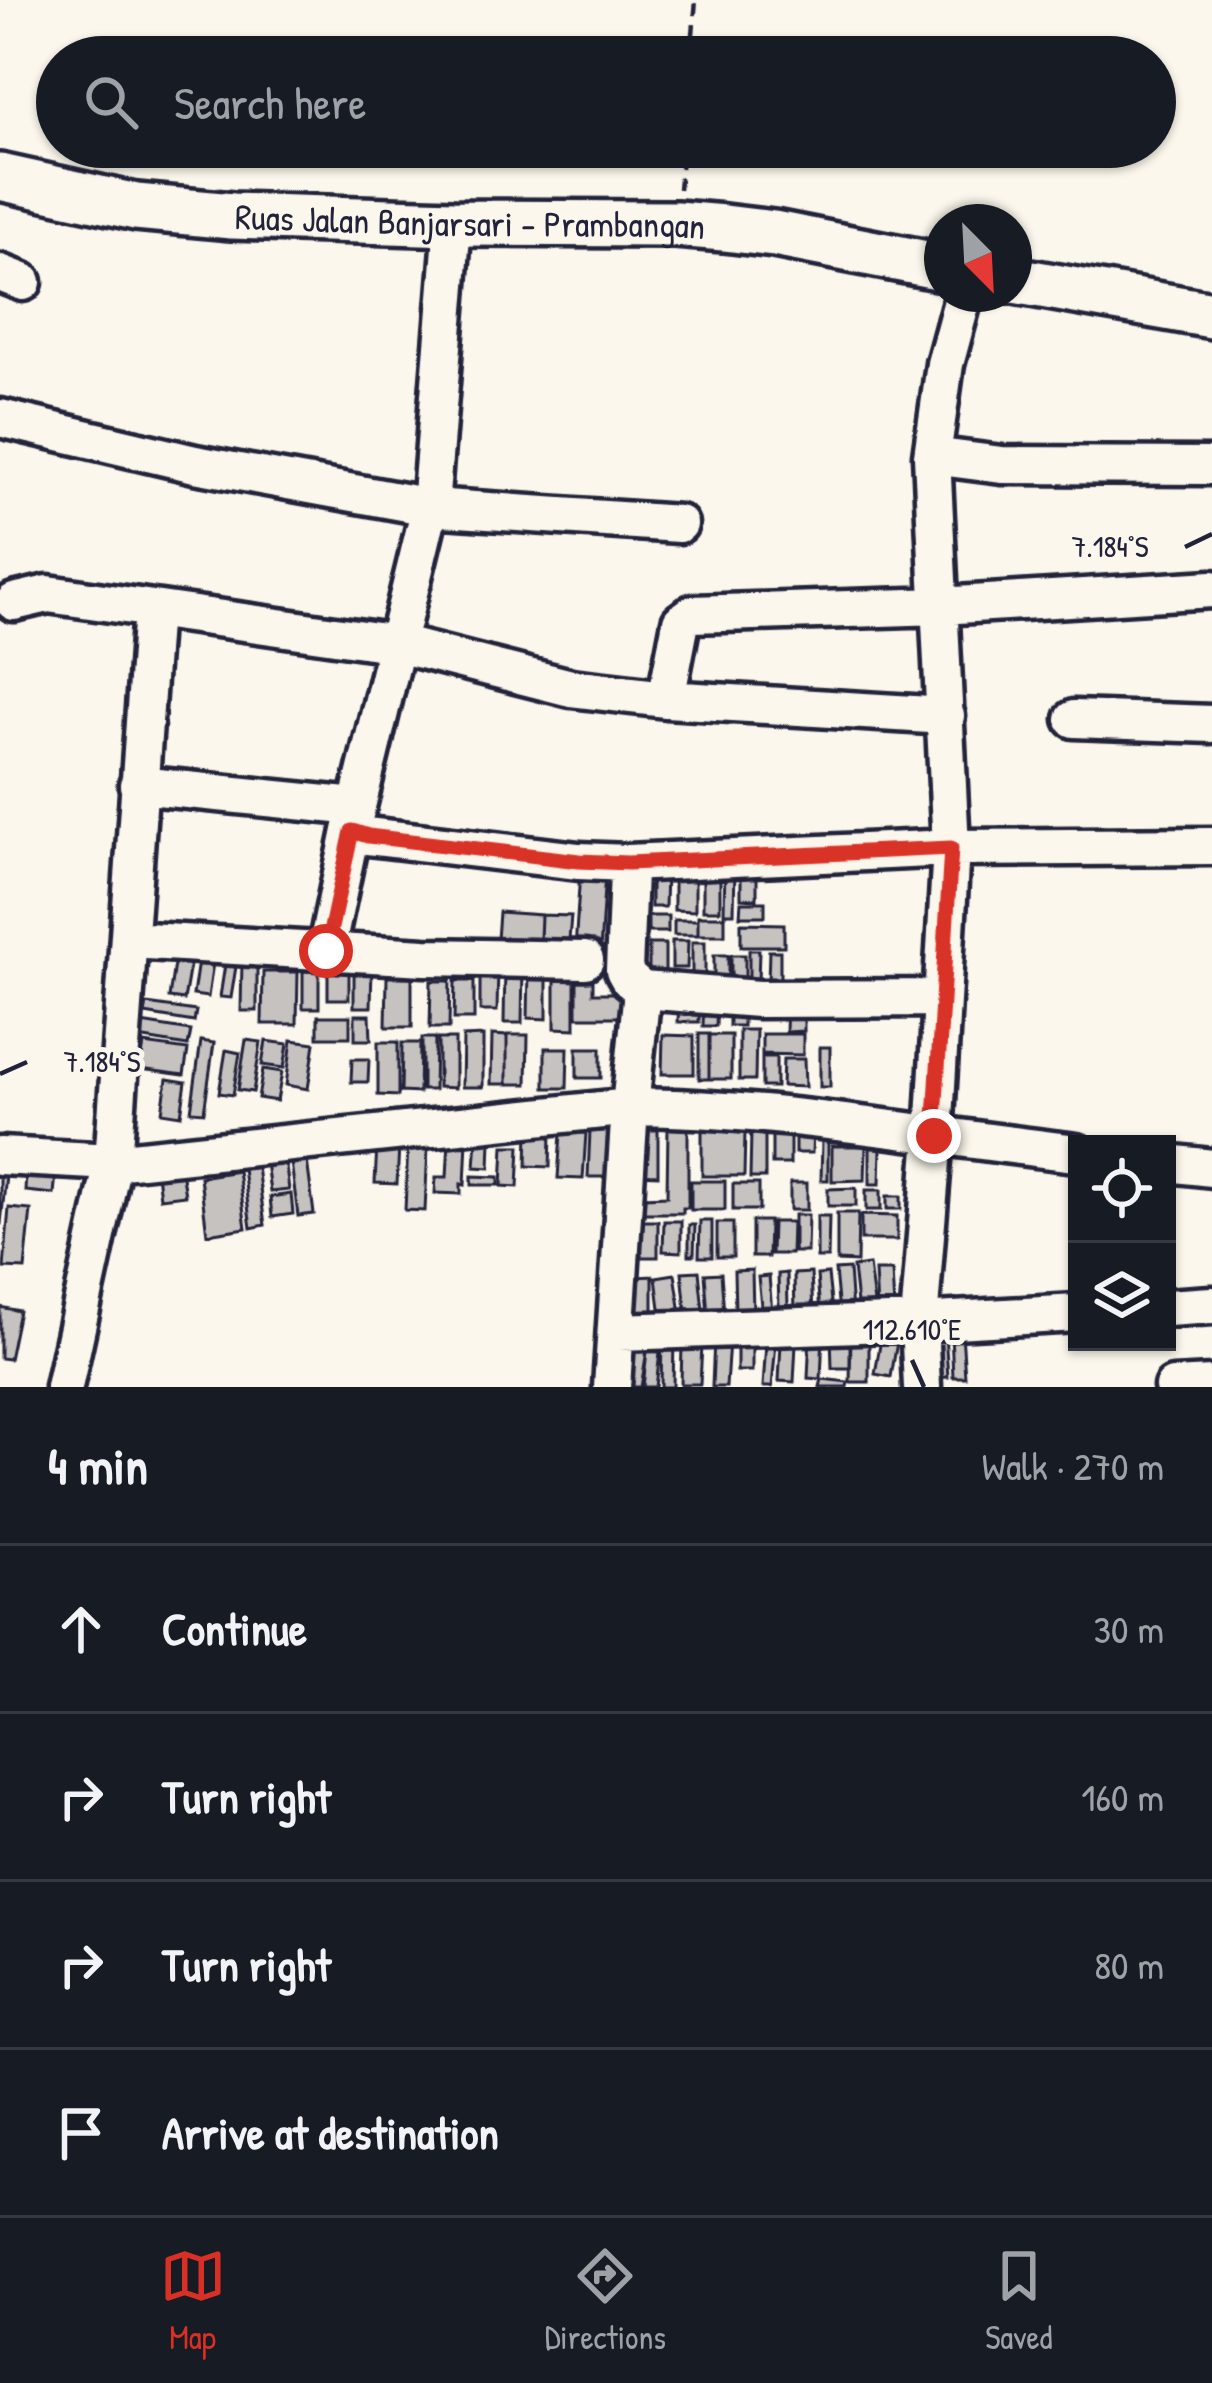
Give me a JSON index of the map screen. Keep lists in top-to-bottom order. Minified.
{"streets":{"main road":["Ruas Jalan Banjarsari - Prambangan"]},"north":"bottom right","page":{"search":"Search here","heading":["4 min","Walk · 270 m"],"list":[["Continue","30 m"],["Turn right","160 m"],["Turn right","80 m"],"Arrive at destination"],"nav":["Map","Directions","Saved"]},"coordinates":["7.184°S","112.610°E"]}
